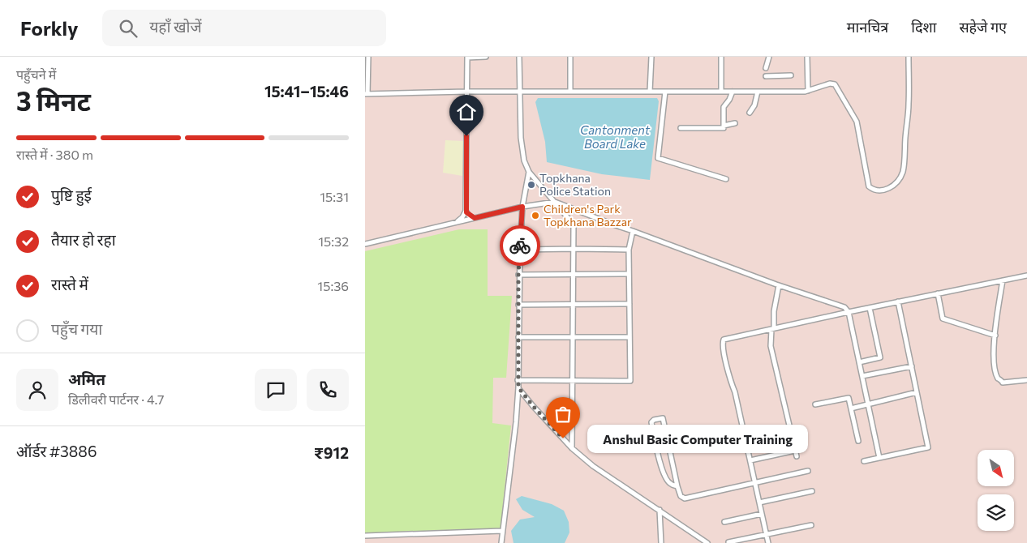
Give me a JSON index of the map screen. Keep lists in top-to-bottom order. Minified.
{"water":["Cantonment Board Lake"],"places":["Topkhana Police Station","Children's Park Topkhana Bazzar","Anshul Basic Computer Training"],"north":"bottom right","page":{"header":"Forkly","search":"यहाँ खोजें","nav":["मानचित्र","दिशा","सहेजे गए"],"heading":["3 मिनट","पहुँचने में","15:41–15:46"],"panel":["अमित","डिलीवरी पार्टनर · 4.7","ऑर्डर #3886","₹912"],"bar":"रास्ते में · 380 m","list":[["पुष्टि हुई","15:31"],["तैयार हो रहा","15:32"],["रास्ते में","15:36"],"पहुँच गया"],"bubble":"Anshul Basic Computer Training"}}
